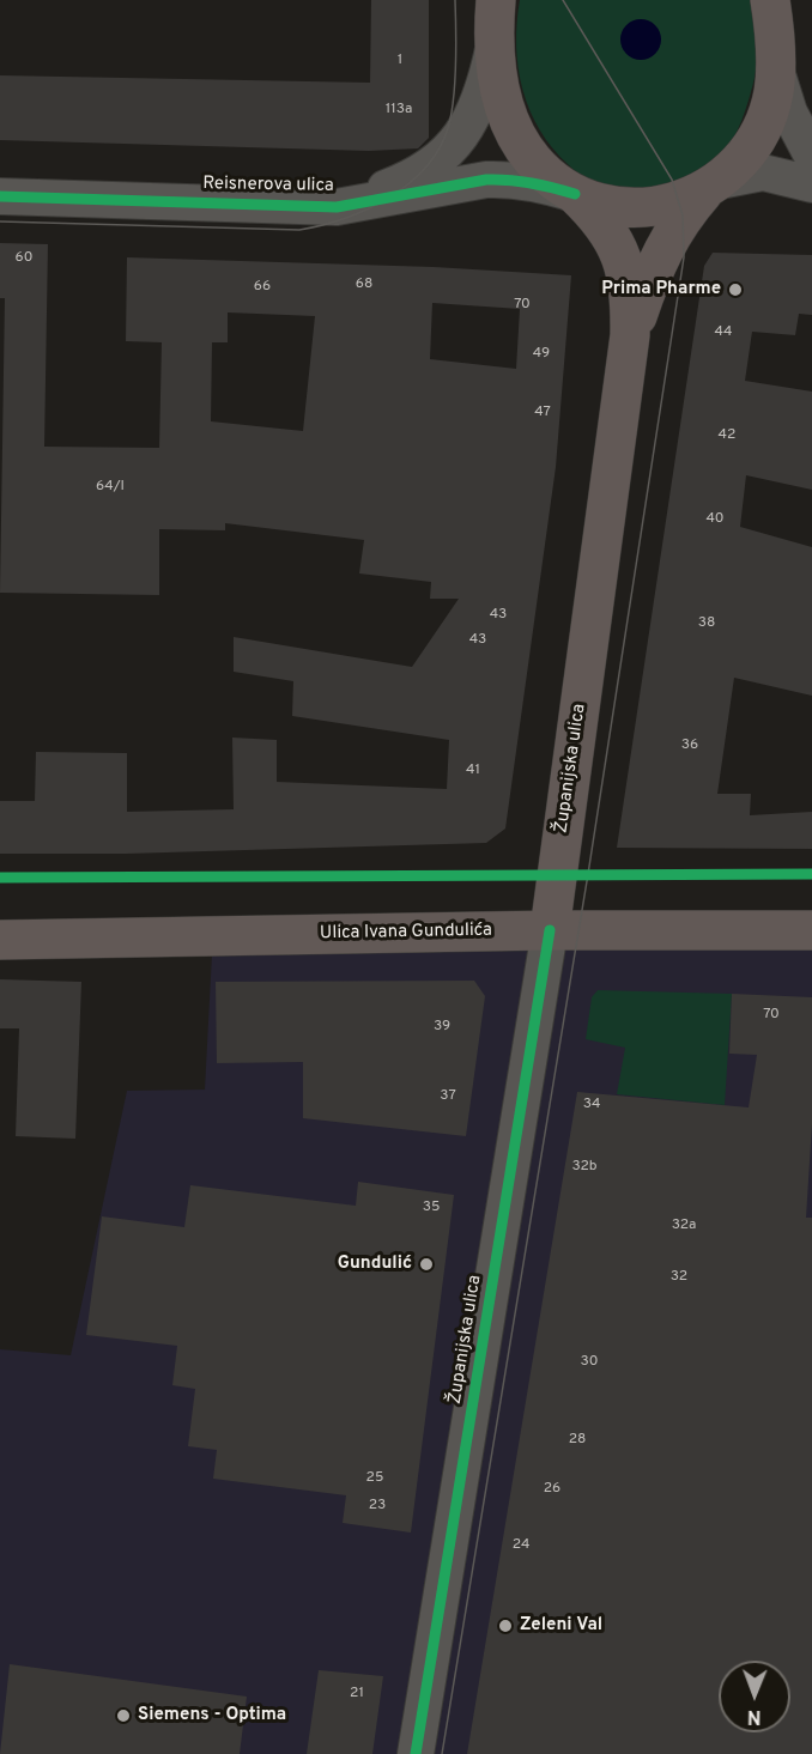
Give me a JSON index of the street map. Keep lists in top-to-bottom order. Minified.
{"streets":{"main road":["Županijska ulica","Ulica Ivana Gundulića"],"street":["Reisnerova ulica"]},"crossings":[["Reisnerova ulica","Županijska ulica"],["Županijska ulica","Ulica Ivana Gundulića"]],"places":["Prima Pharme","Gundulić","Zeleni Val","Siemens - Optima"],"house_numbers":["1","113a","60","68","66","70","44","49","47","42","64/I","40","43","38","43","36","41","70","39","37","34","32b","35","32a","32","30","28","25","26","23","24","21"],"north":"bottom"}
